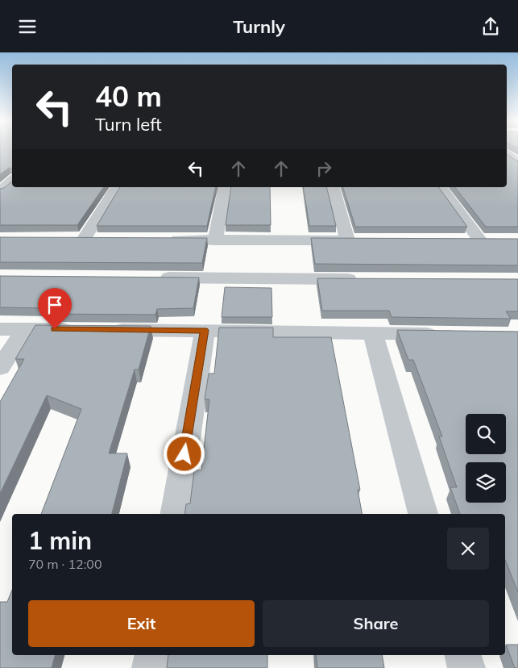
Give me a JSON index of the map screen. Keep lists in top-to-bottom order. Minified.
{"page":{"header":"Turnly","turn":["40 m","Turn left"],"heading":["1 min","70 m · 12:00"],"buttons":["Exit","Share"]}}
